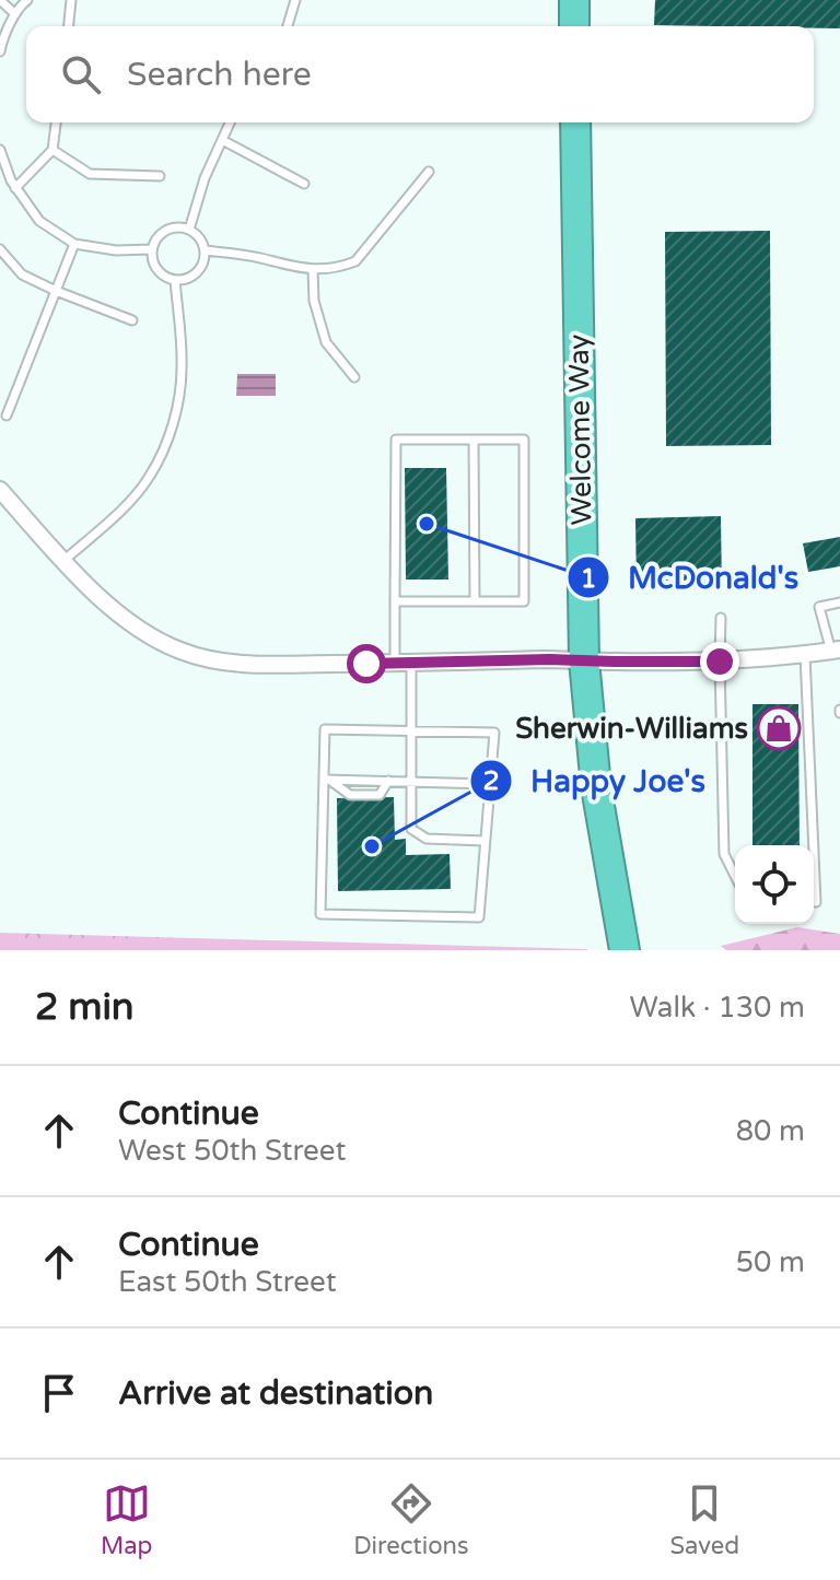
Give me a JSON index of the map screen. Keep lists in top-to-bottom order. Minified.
{"streets":{"highway":["Welcome Way"]},"places":{"other":["McDonald's","Happy Joe's"],"shop":["Sherwin-Williams"]},"page":{"search":"Search here","heading":["2 min","Walk · 130 m"],"list":[["Continue","West 50th Street","80 m"],["Continue","East 50th Street","50 m"],"Arrive at destination"],"nav":["Map","Directions","Saved"]}}
